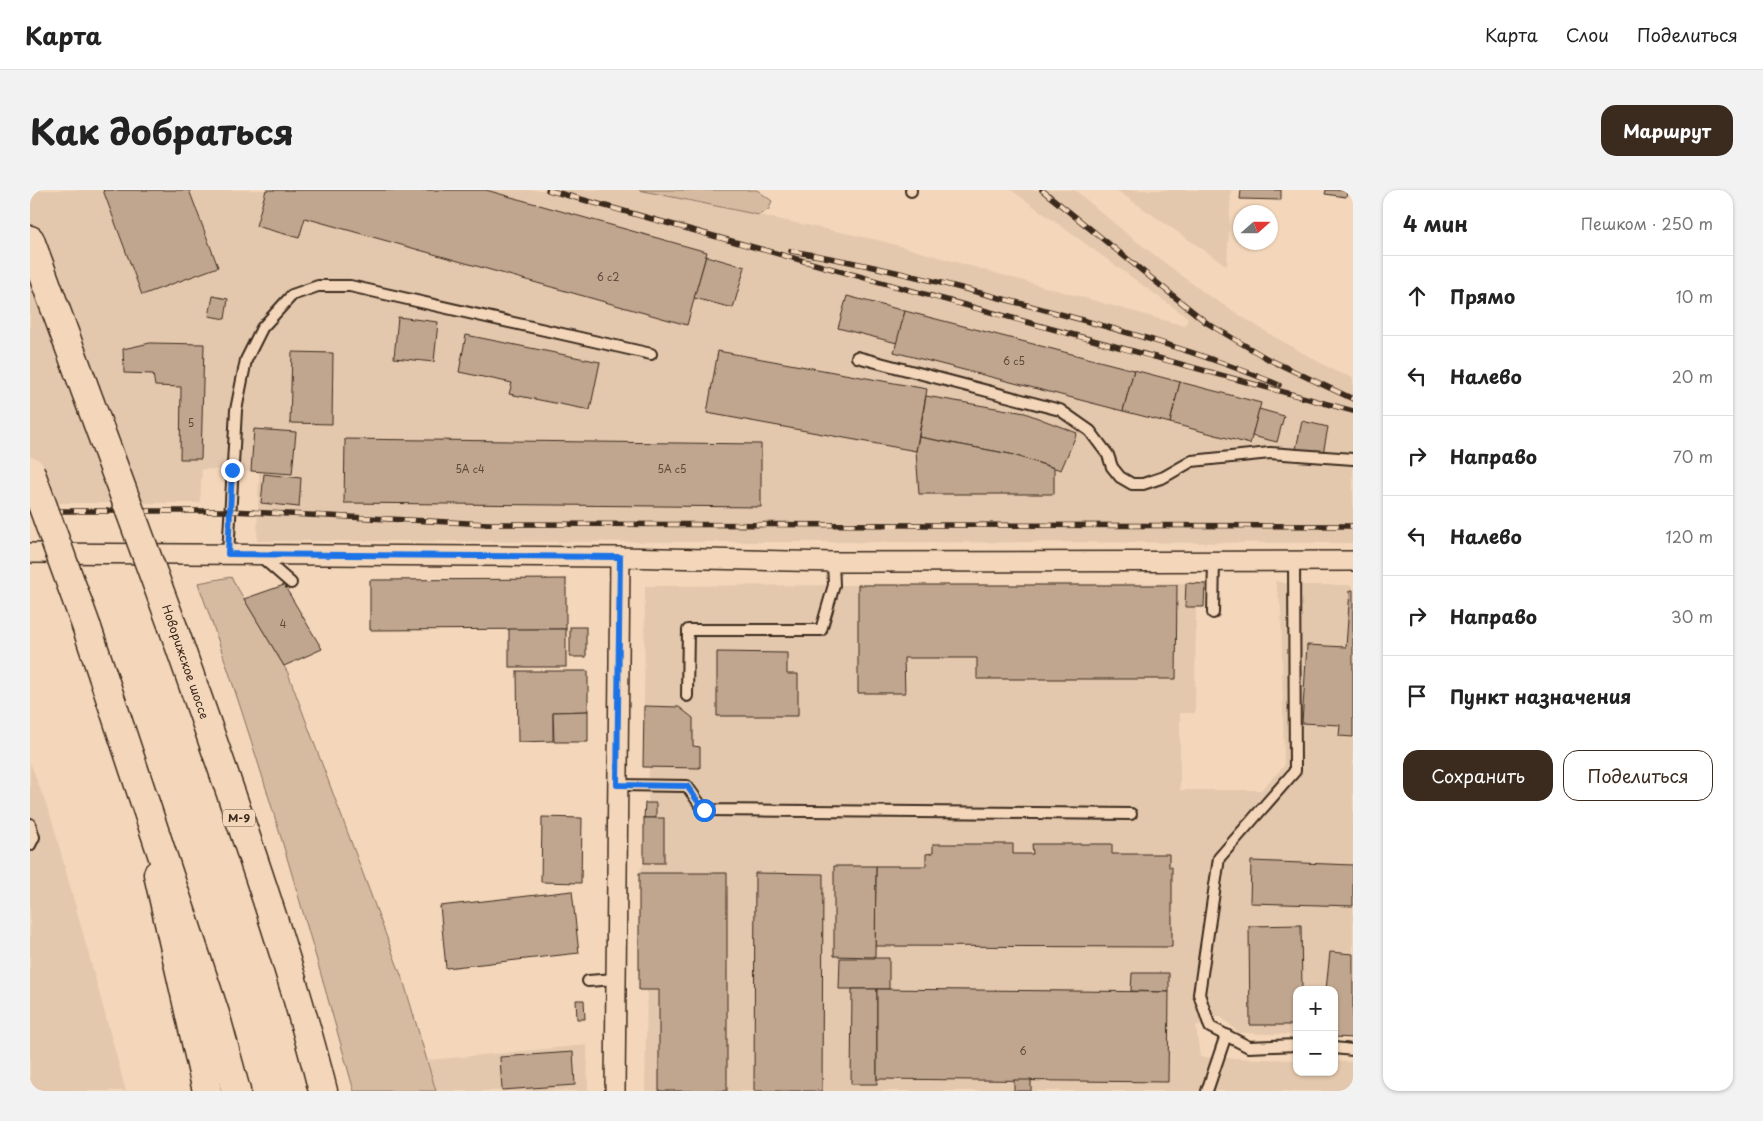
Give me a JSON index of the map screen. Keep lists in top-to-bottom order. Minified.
{"streets":{"main road":["Новорижское шоссе","М-9"]},"crossings":[["Новорижское шоссе","М-9"]],"house_numbers":["6 с2","6 с5","5","5А с4","5А с5","4","6"],"north":"right","page":{"header":"Карта","nav":["Карта","Слои","Поделиться"],"title":"Как добраться","buttons":["Маршрут",["Сохранить","Поделиться"]],"heading":["4 мин","Пешком · 250 m"],"list":[["Прямо","10 m"],["Налево","20 m"],["Направо","70 m"],["Налево","120 m"],["Направо","30 m"],"Пункт назначения"],"map_buttons":["+","−"]}}
